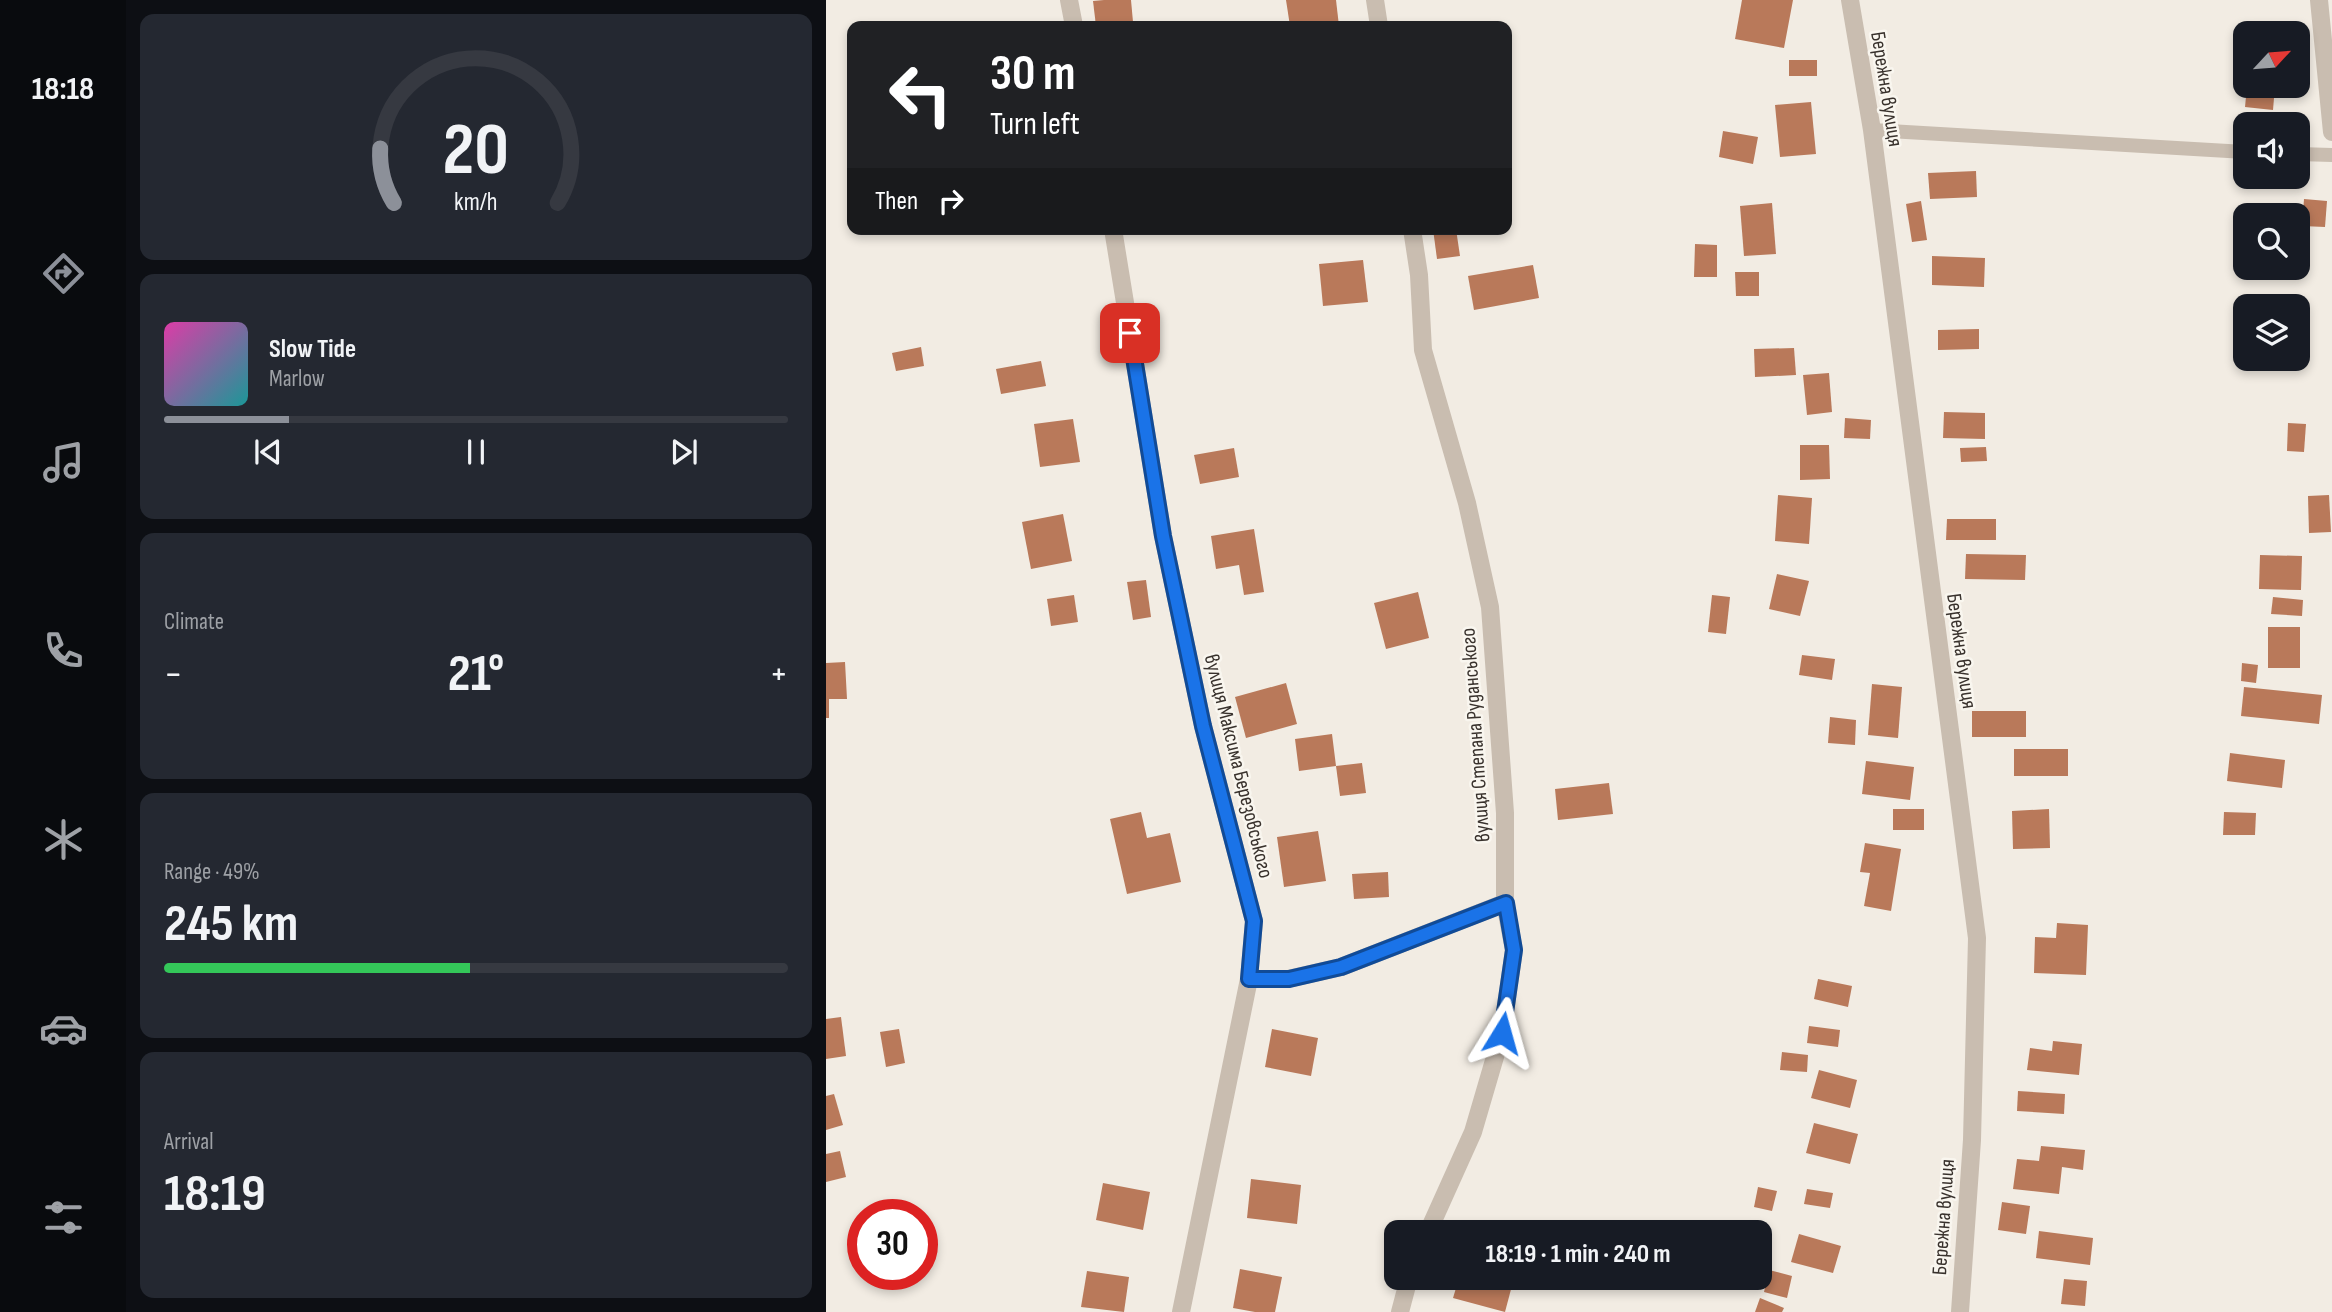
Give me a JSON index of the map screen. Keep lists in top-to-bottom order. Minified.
{"streets":{"street":["Бережна вулиця","вулиця Степана Руданського","вулиця Максима Березовського"]},"north":"top right","page":{"tabs":"18:18","turn":["30 m","Turn left"],"then":"Then","song":["Slow Tide","Marlow"],"tile":["Climate",["Range · 49%","245 km"],["Arrival","18:19"]],"heat":["−","21°","+"],"limit":"30","trip":"18:19 · 1 min · 240 m","gauge":["20","km/h"]}}
